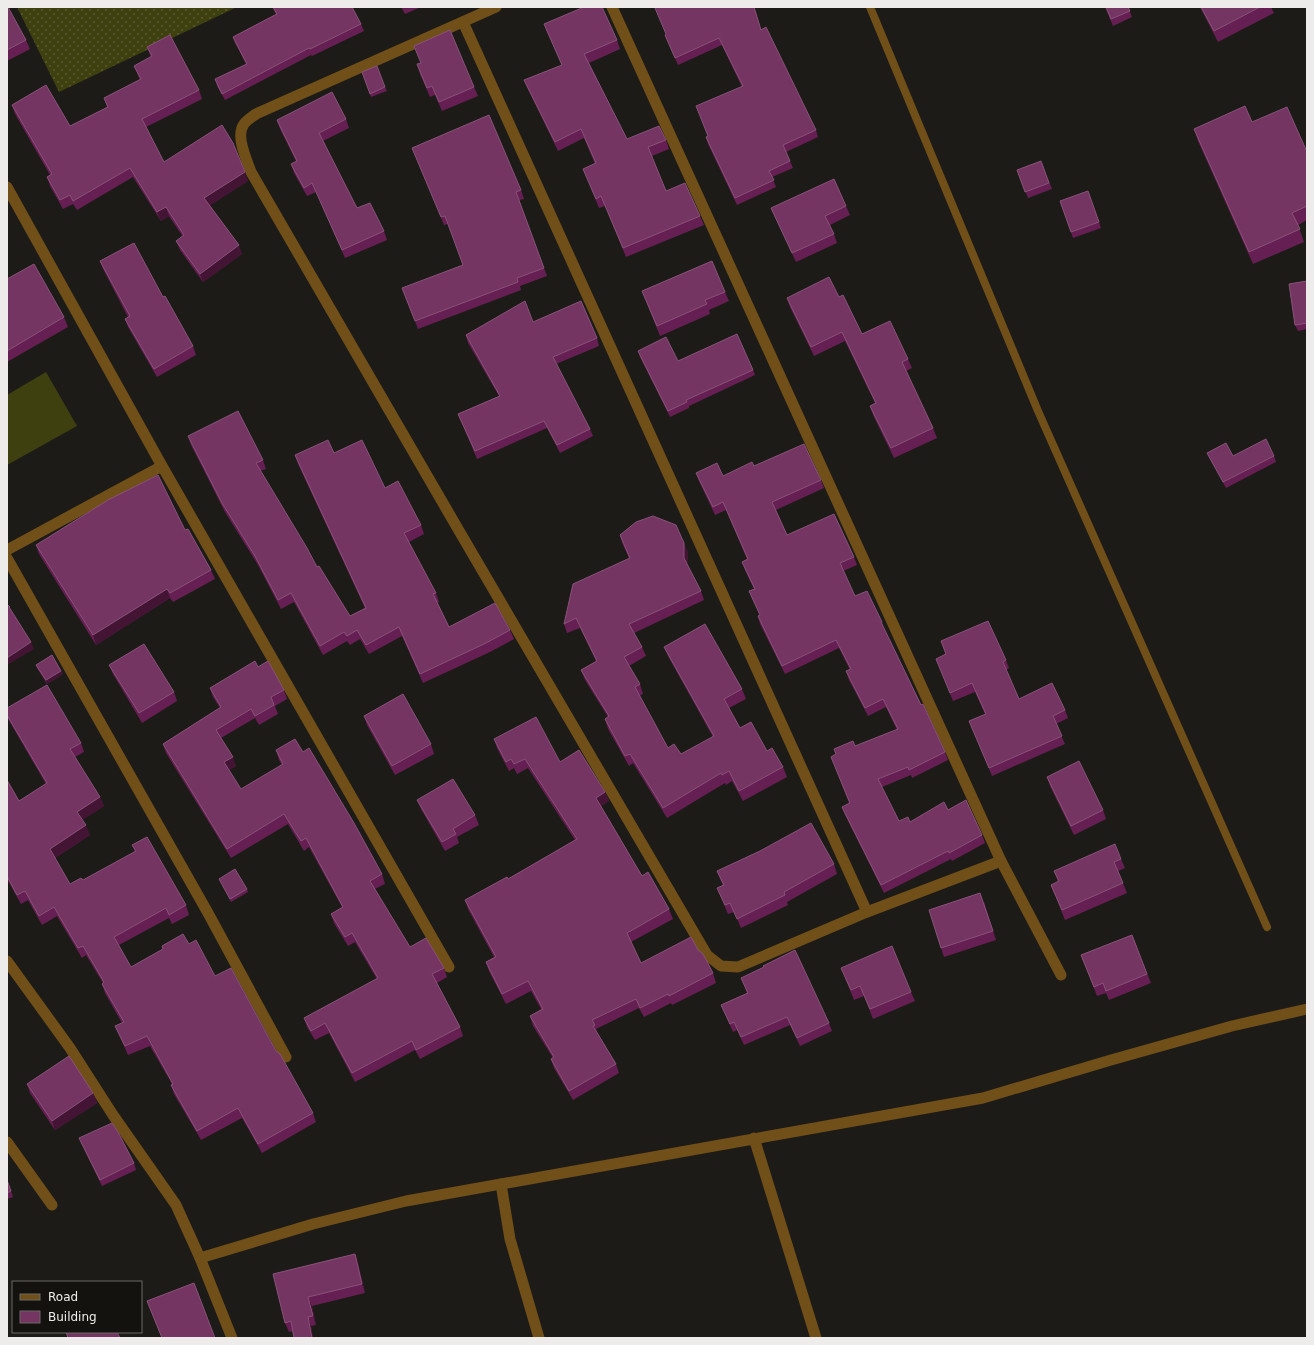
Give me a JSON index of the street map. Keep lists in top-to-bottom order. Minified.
{"legend":["Road","Building"]}
